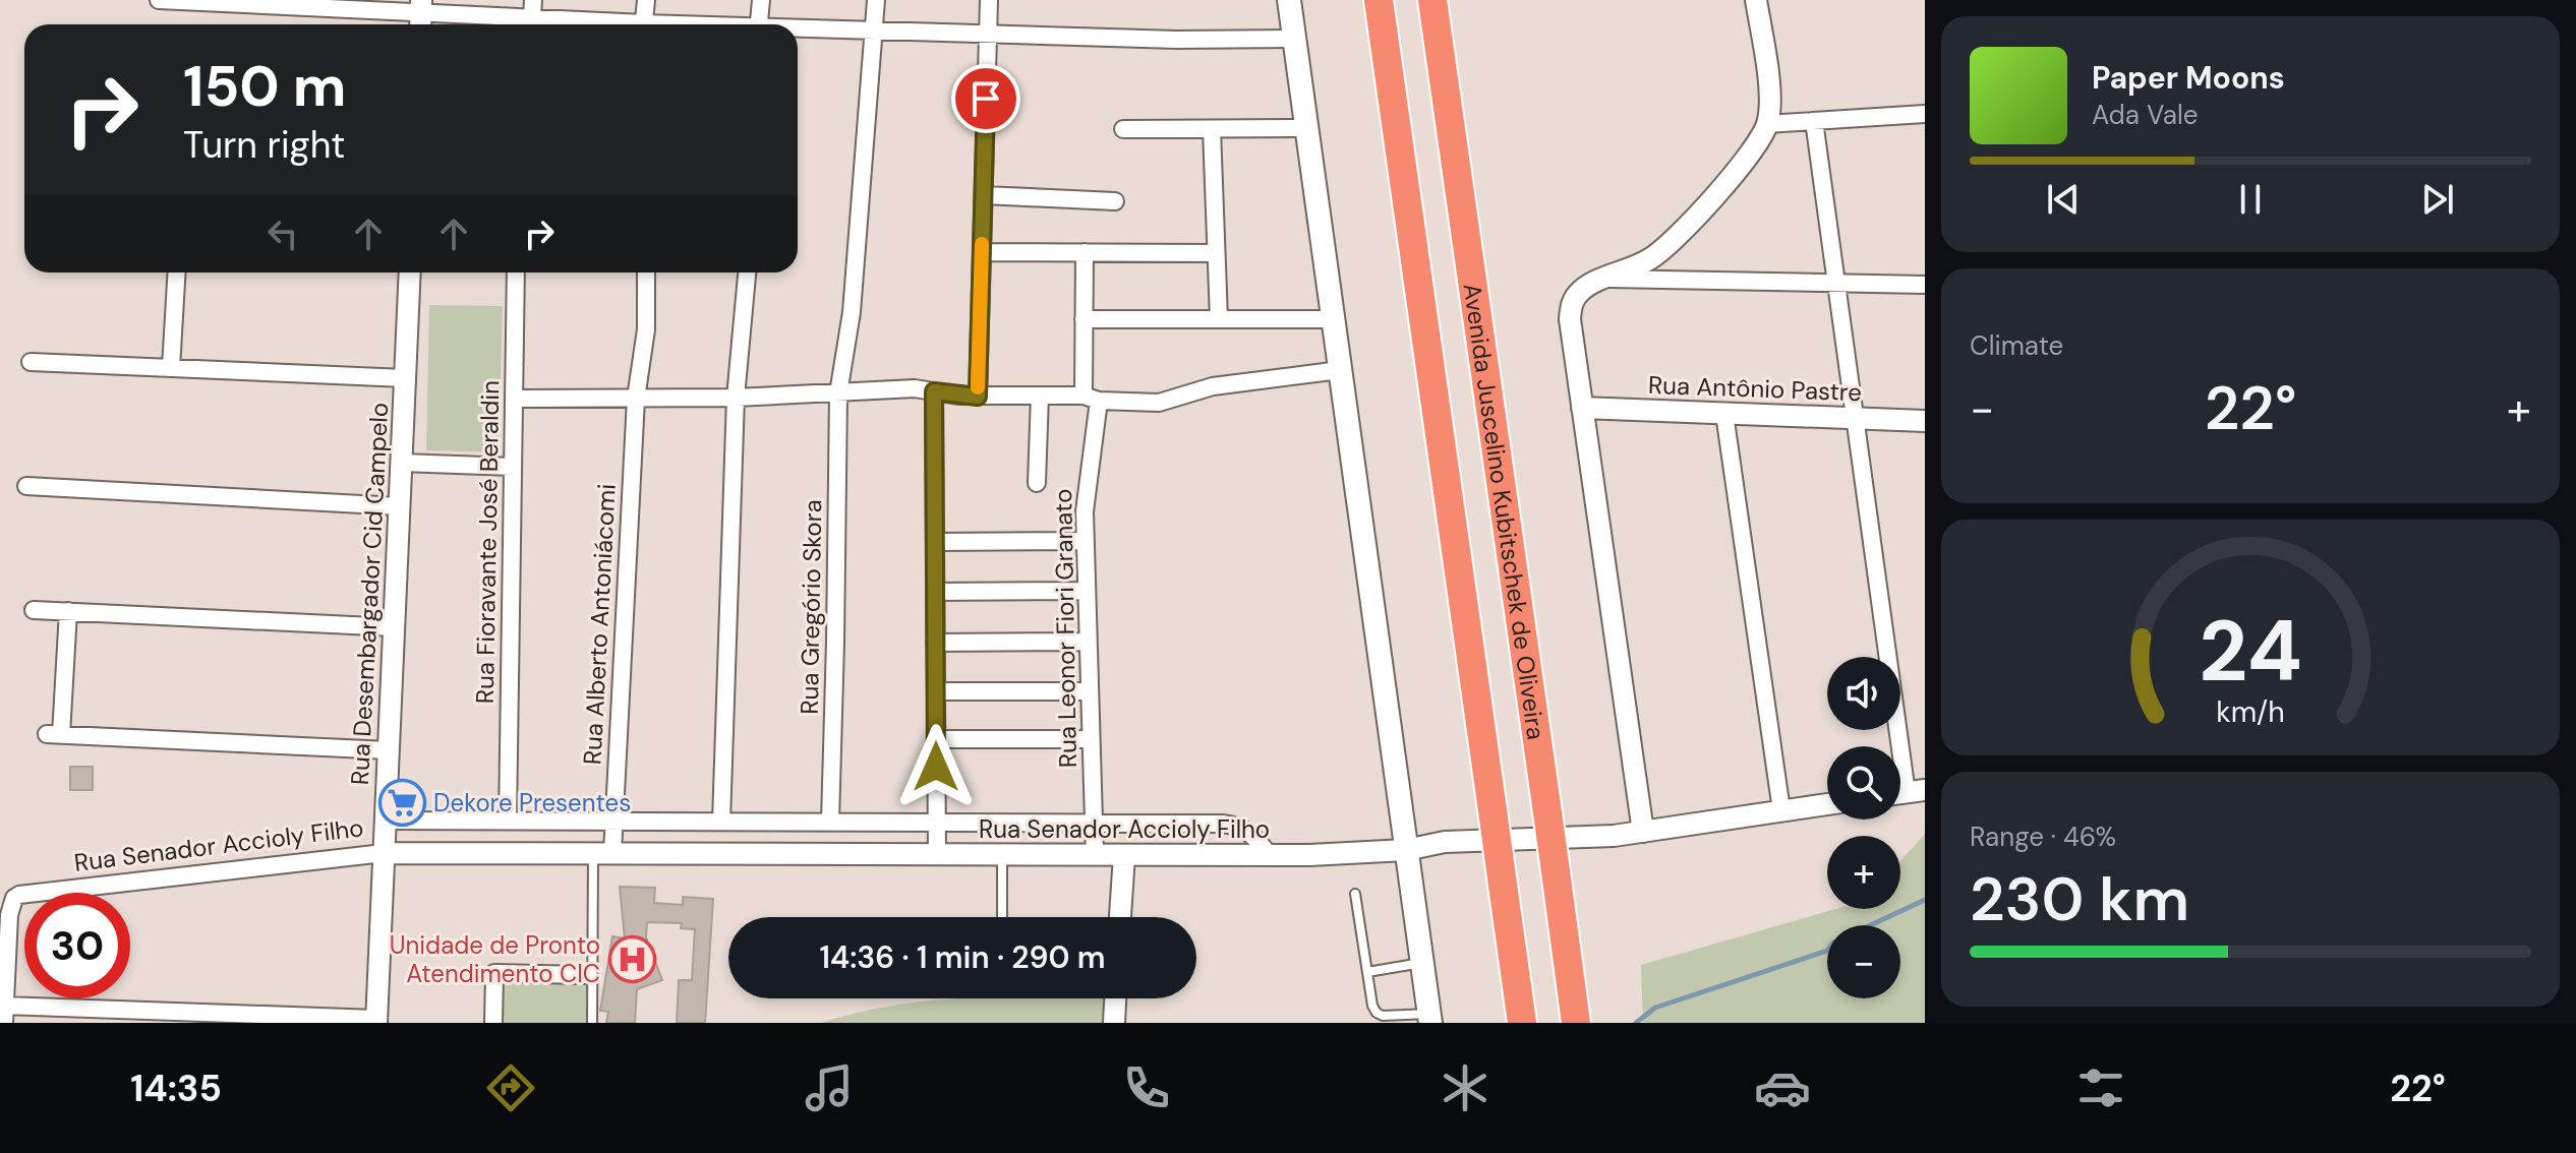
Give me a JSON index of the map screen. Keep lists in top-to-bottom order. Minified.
{"streets":{"highway":["Avenida Juscelino Kubitschek de Oliveira"],"street":["Rua Antônio Pastre","Rua Fioravante José Beraldin","Rua Desembargador Cid Campelo","Rua Gregório Skora","Rua Alberto Antoniácomi","Rua Leonor Fiori Granato","Rua Senador Accioly Filho"]},"crossings":[["Rua Desembargador Cid Campelo","Rua Senador Accioly Filho"],["Rua Alberto Antoniácomi","Rua Senador Accioly Filho"],["Rua Leonor Fiori Granato","Rua Senador Accioly Filho"]],"places":{"supermarket":["Dekore Presentes"],"hospital":["Unidade de Pronto Atendimento CIC"]},"page":{"turn":["150 m","Turn right"],"song":["Paper Moons","Ada Vale"],"tile":["Climate",["Range · 46%","230 km"]],"heat":["−","22°","+"],"map_buttons":["+","−"],"limit":"30","trip":"14:36 · 1 min · 290 m","tabs":["14:35","22°"],"gauge":["24","km/h"]}}
